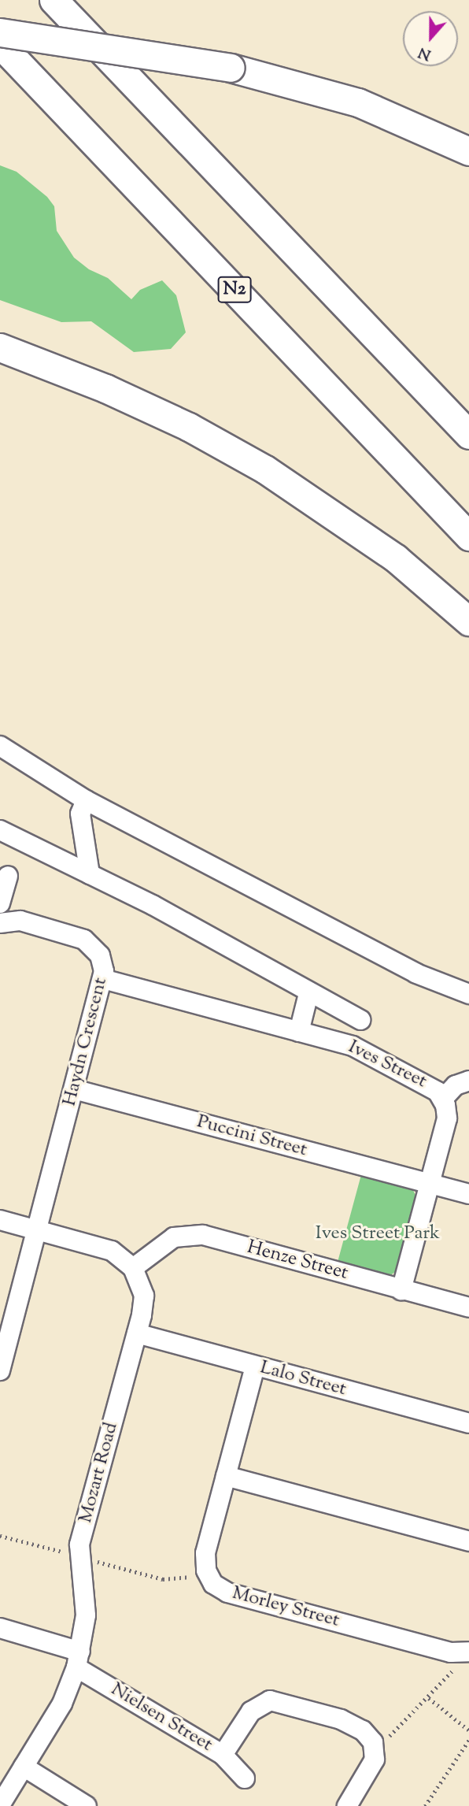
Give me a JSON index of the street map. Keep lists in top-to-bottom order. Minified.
{"streets":{"highway":["N2"],"street":["Haydn Crescent","Ives Street","Puccini Street","Henze Street","Lalo Street","Mozart Road","Morley Street","Nielsen Street"]},"crossings":[["Haydn Crescent","Ives Street"],["Haydn Crescent","Puccini Street"],["Haydn Crescent","Mozart Road"],["Ives Street","Puccini Street"],["Ives Street","Henze Street"],["Henze Street","Mozart Road"],["Lalo Street","Mozart Road"],["Lalo Street","Morley Street"],["Mozart Road","Nielsen Street"]],"parks":["Ives Street Park"],"north":"bottom"}
